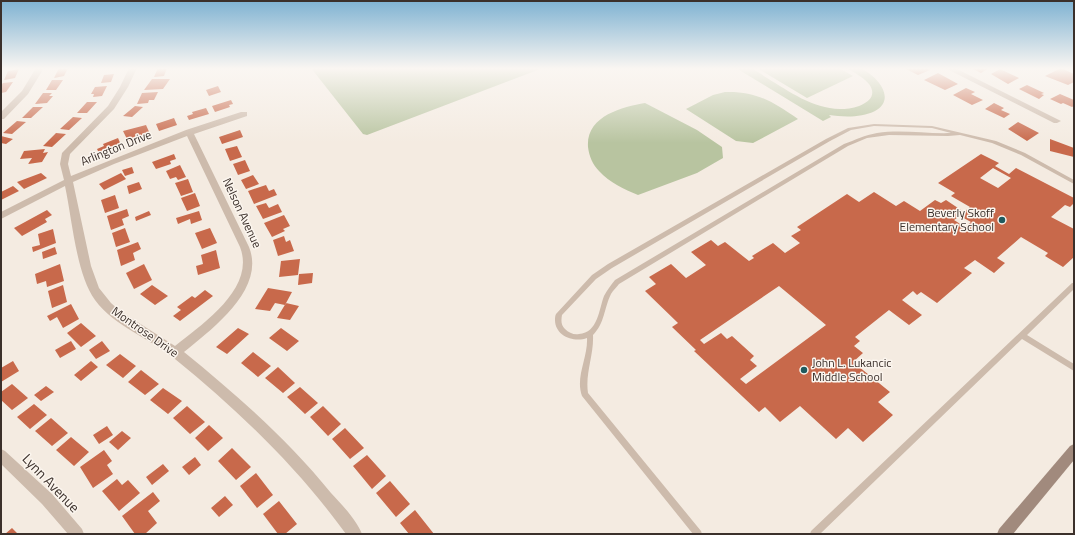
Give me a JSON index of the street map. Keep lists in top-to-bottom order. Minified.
{"streets":{"street":["Arlington Drive","Nelson Avenue","Montrose Drive","Lynn Avenue"]},"crossings":[["Arlington Drive","Nelson Avenue"],["Arlington Drive","Montrose Drive"],["Nelson Avenue","Montrose Drive"]],"places":["Beverly Skoff Elementary School","John L. Lukancic Middle School"]}
